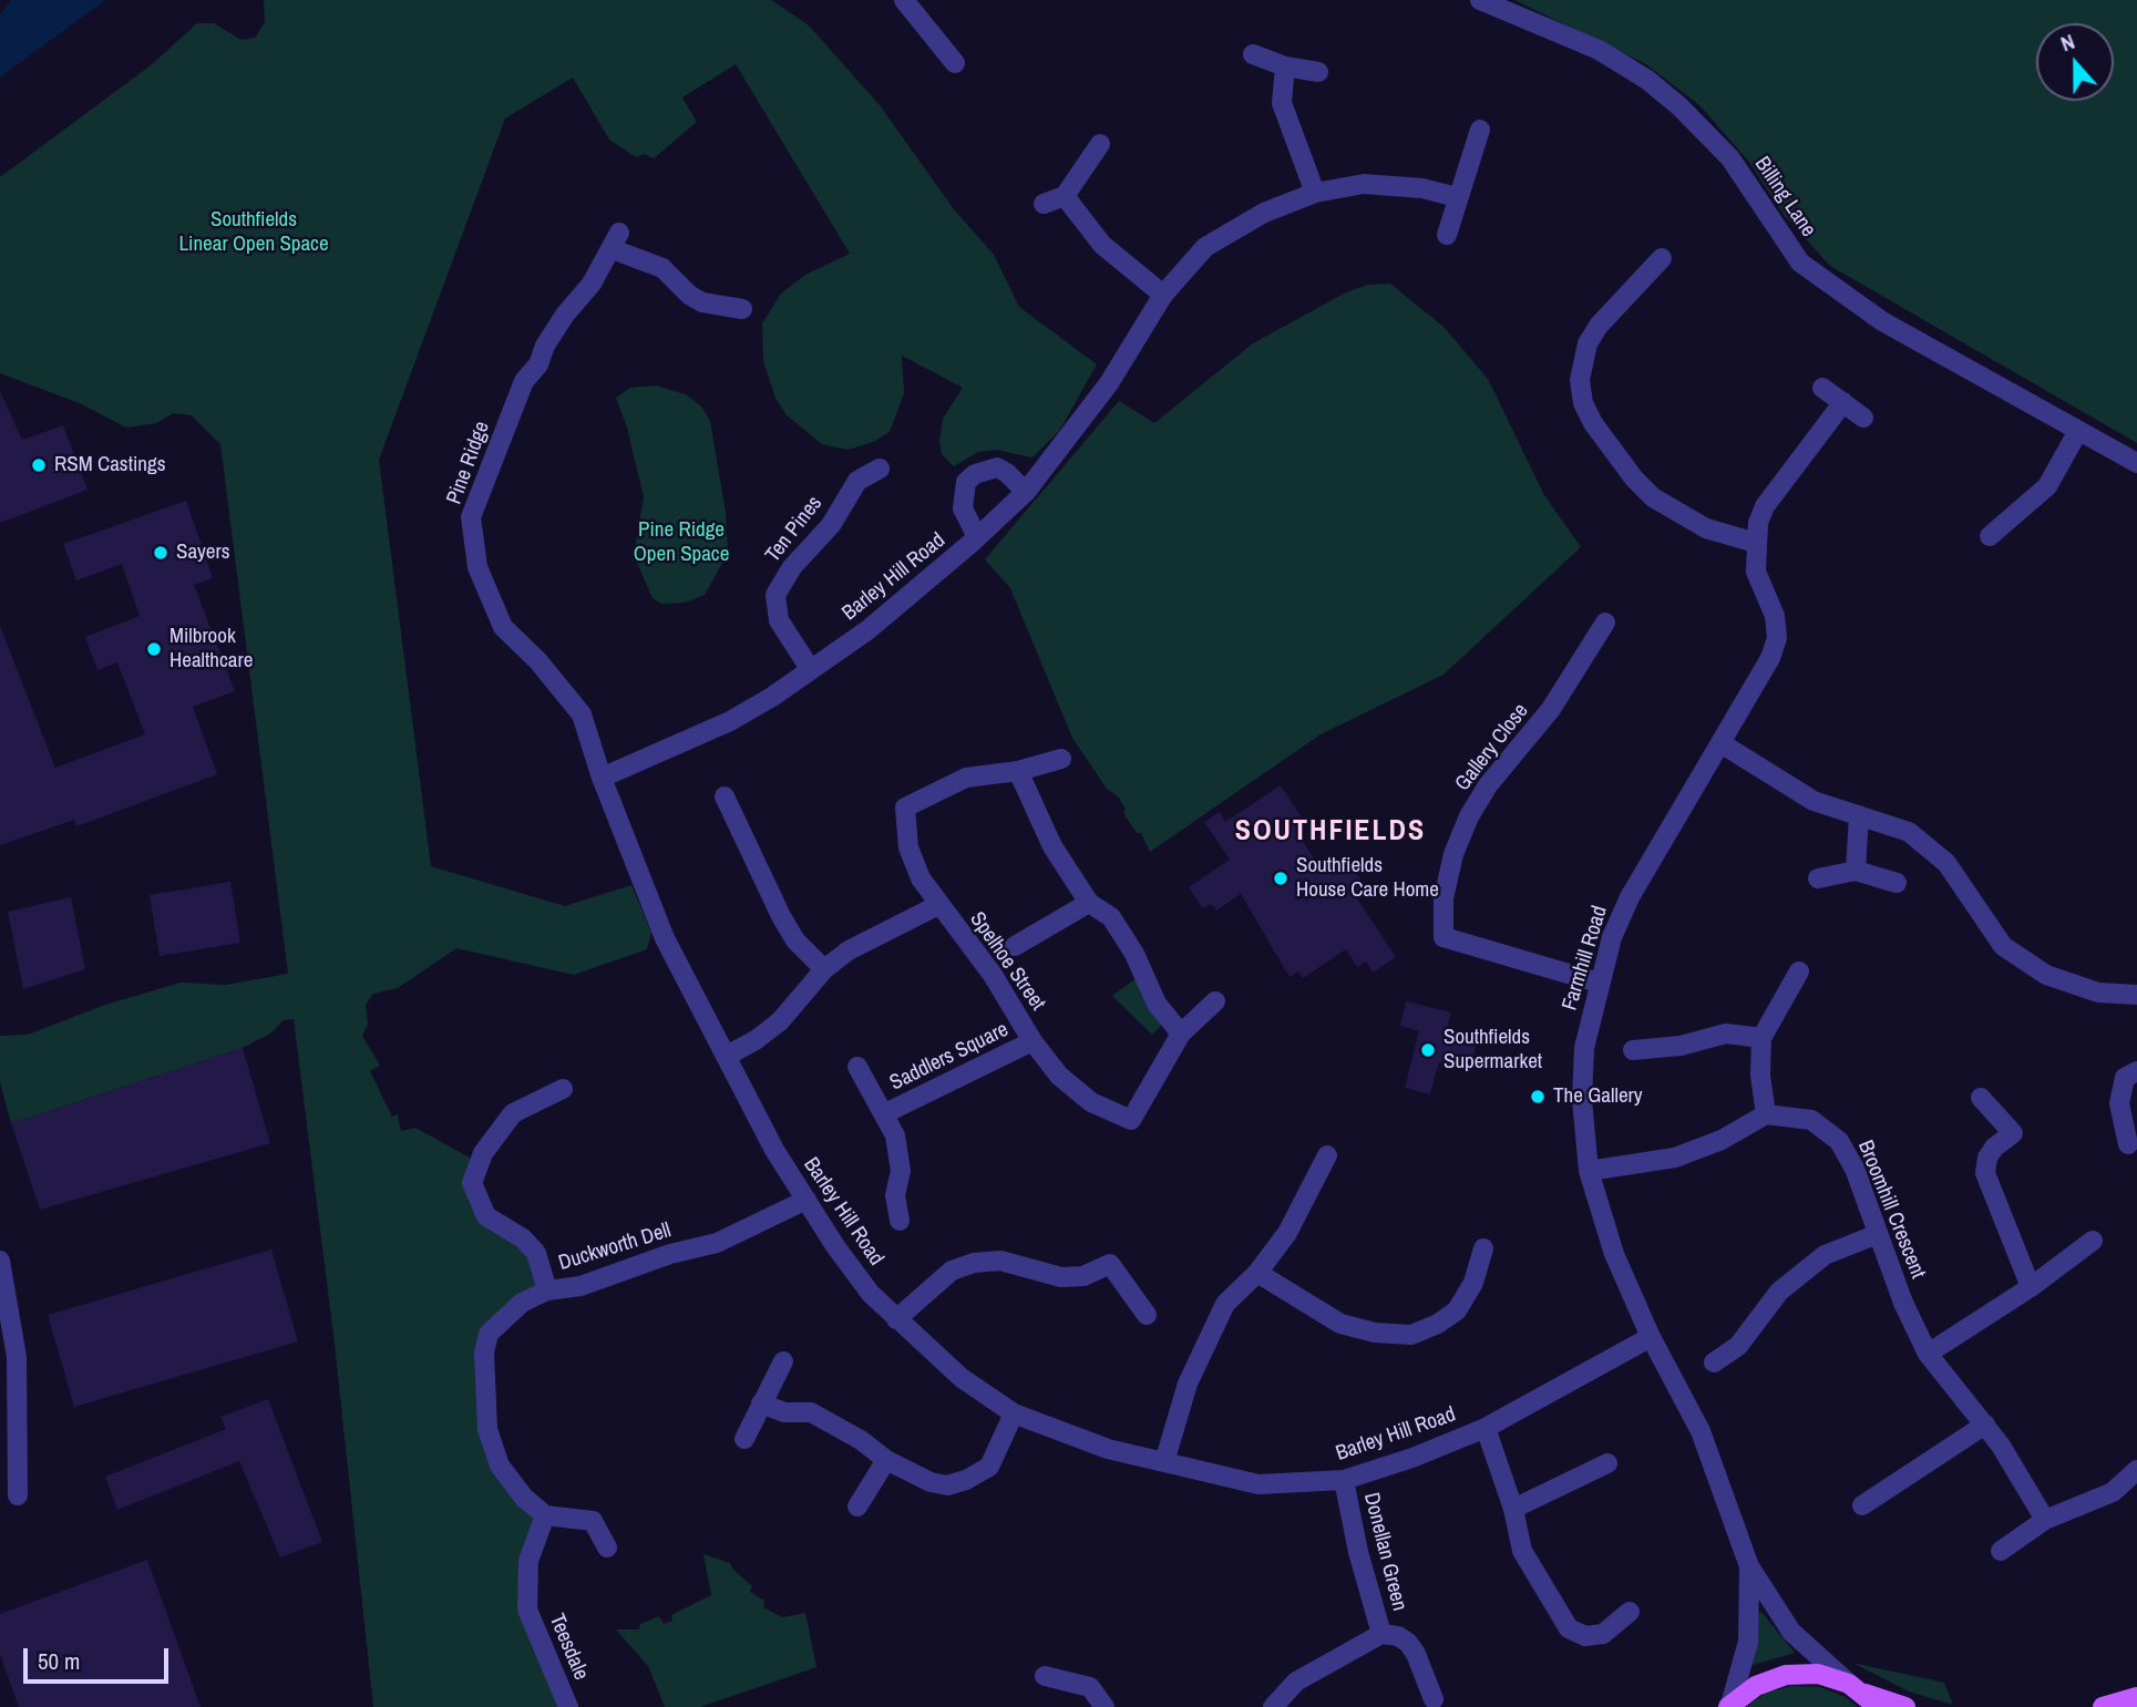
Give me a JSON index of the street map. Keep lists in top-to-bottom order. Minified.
{"streets":{"street":["Billing Lane","Pine Ridge","Ten Pines","Barley Hill Road","Gallery Close","Farmhill Road","Spelhoe Street","Saddlers Square","Broomhill Crescent","Duckworth Dell","Donellan Green","Teesdale"]},"crossings":[["Pine Ridge","Barley Hill Road"],["Ten Pines","Barley Hill Road"],["Barley Hill Road","Farmhill Road"],["Barley Hill Road","Spelhoe Street"],["Barley Hill Road","Duckworth Dell"],["Barley Hill Road","Donellan Green"],["Gallery Close","Farmhill Road"],["Spelhoe Street","Saddlers Square"],["Duckworth Dell","Teesdale"]],"districts":["SOUTHFIELDS"],"parks":["Southfields Linear Open Space","Pine Ridge Open Space"],"places":["RSM Castings","Sayers","Milbrook Healthcare","Southfields House Care Home","Southfields Supermarket","The Gallery"],"scale_bar":"50 m","north":"top"}
